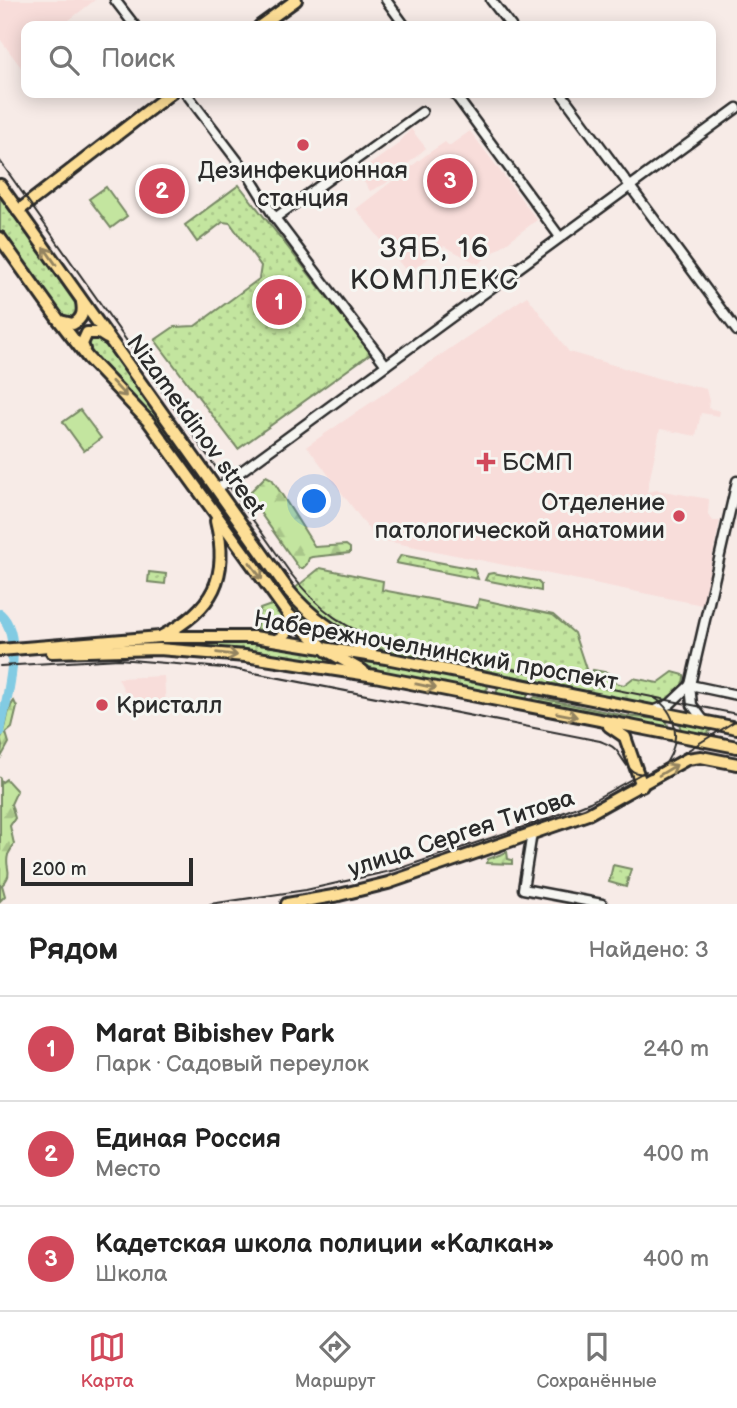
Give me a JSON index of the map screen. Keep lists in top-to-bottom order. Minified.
{"streets":{"main road":["Nizametdinov street","Набережночелнинский проспект","улица Сергея Титова"]},"crossings":[["Nizametdinov street","Набережночелнинский проспект"]],"districts":["ЗЯБ, 16 КОМПЛЕКС"],"places":{"other":["Дезинфекционная станция","Отделение патологической анатомии","Кристалл"],"health":["БСМП"]},"scale_bar":"200 m","page":{"search":"Поиск","pins":["3","2","1"],"scale":"200 m","heading":["Рядом","Найдено: 3"],"list":[{"mark":"1","name":"Marat Bibishev Park","note":"Парк · Садовый переулок","value":"240 m"},{"mark":"2","name":"Единая Россия","note":"Место","value":"400 m"},{"mark":"3","name":"Кадетская школа полиции «Калкан»","note":"Школа","value":"400 m"}],"nav":["Карта","Маршрут","Сохранённые"]}}
